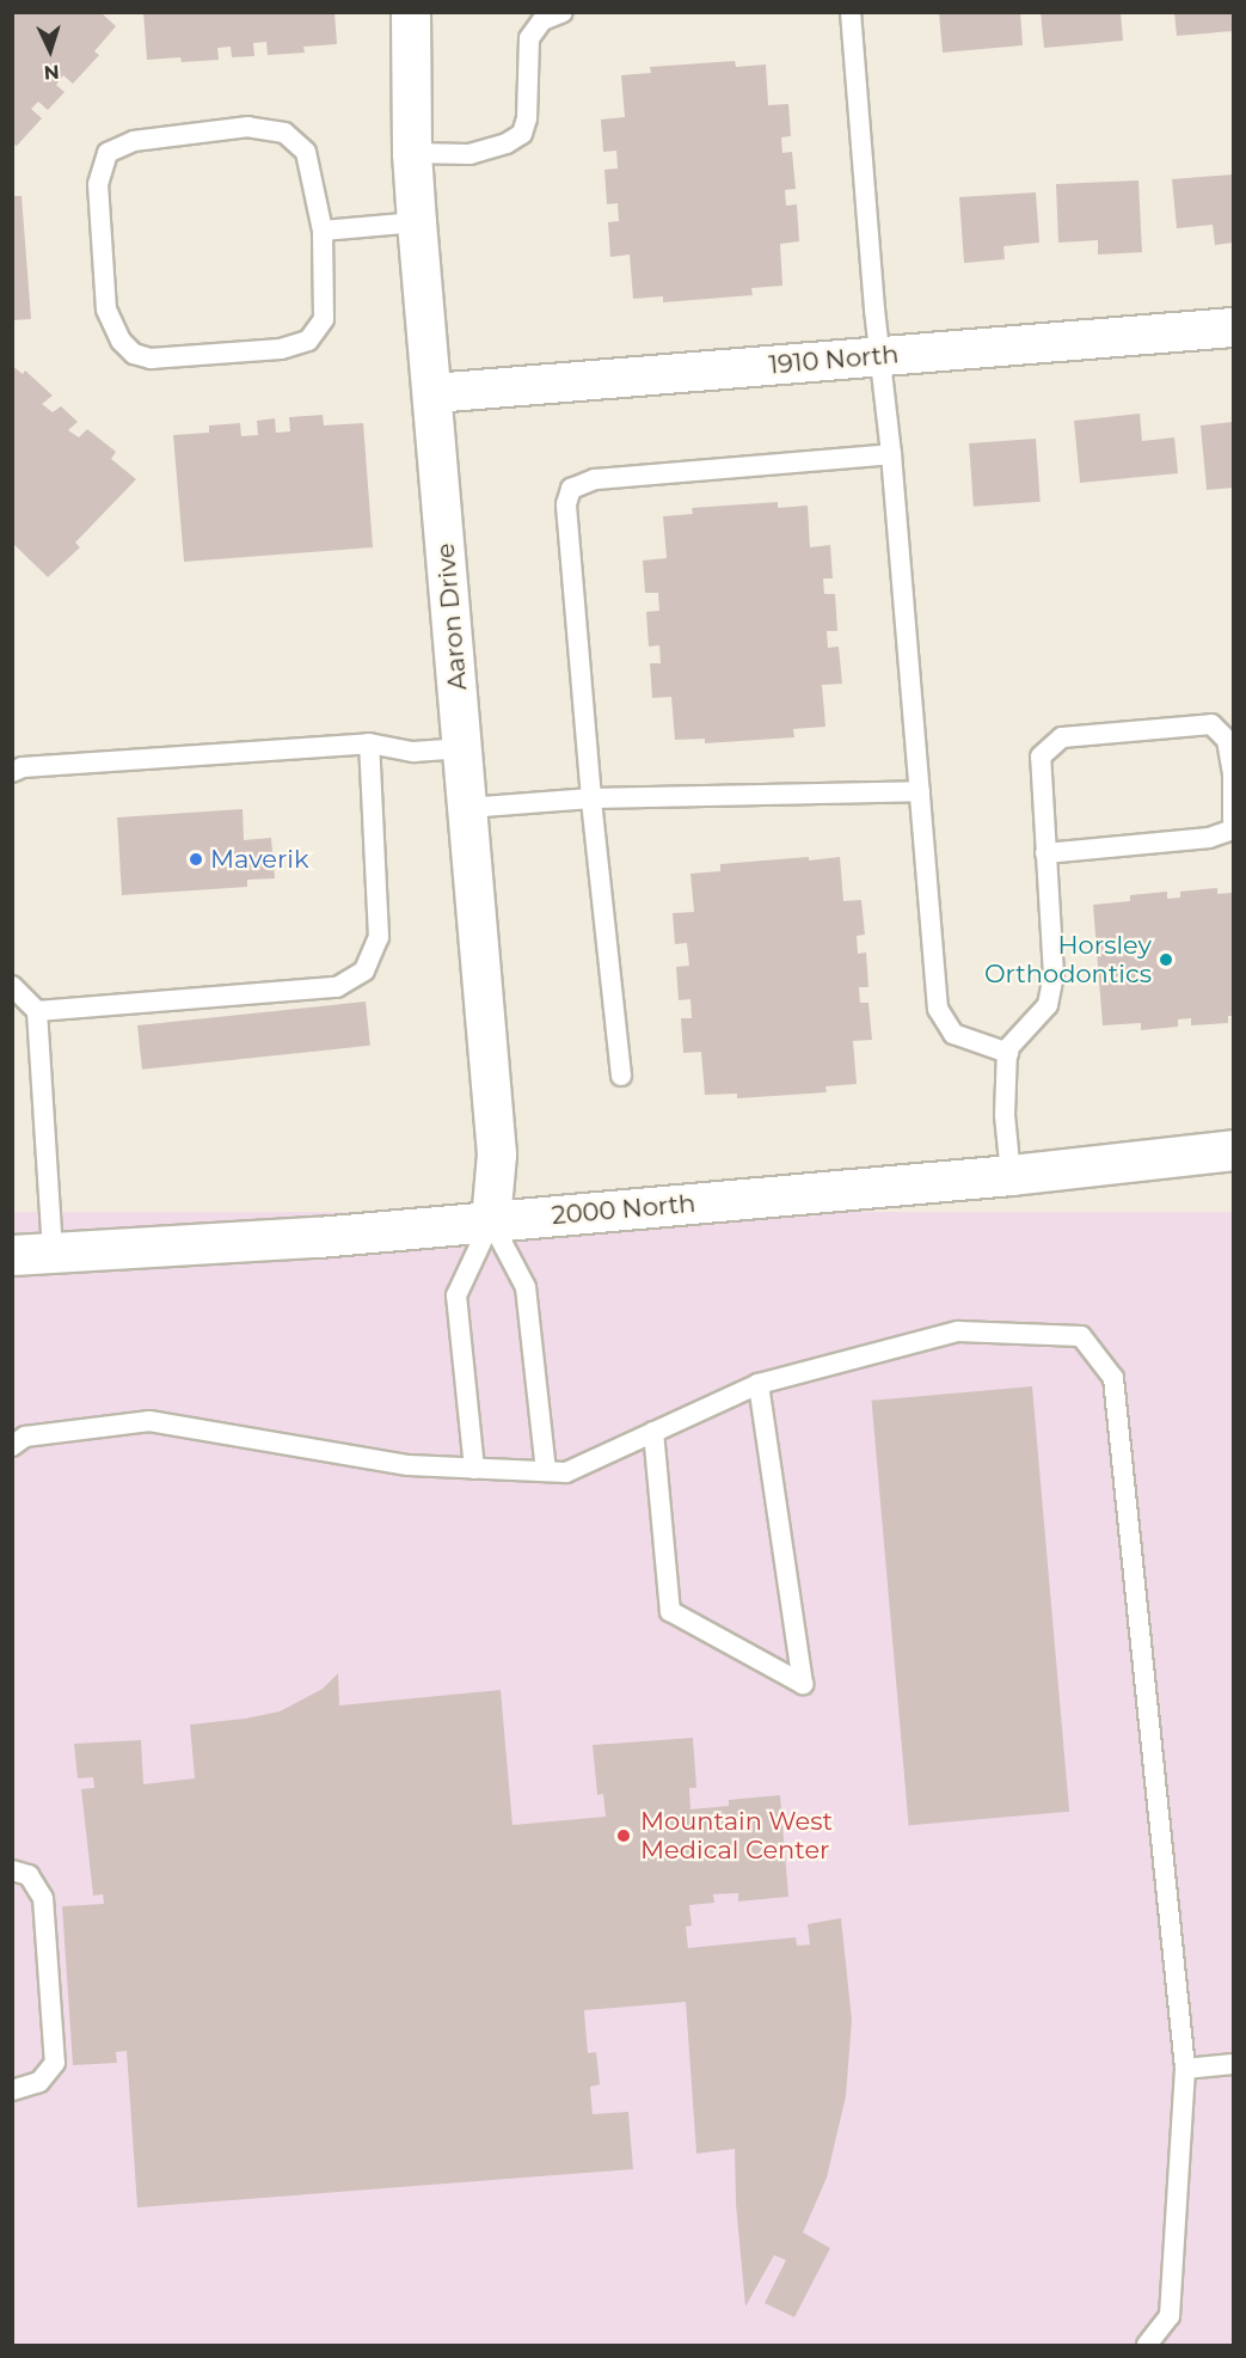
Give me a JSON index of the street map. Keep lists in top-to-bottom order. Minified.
{"streets":{"street":["1910 North","Aaron Drive","2000 North"]},"crossings":[["1910 North","Aaron Drive"],["Aaron Drive","2000 North"]],"places":["Maverik","Horsley Orthodontics","Mountain West Medical Center"],"north":"bottom"}
